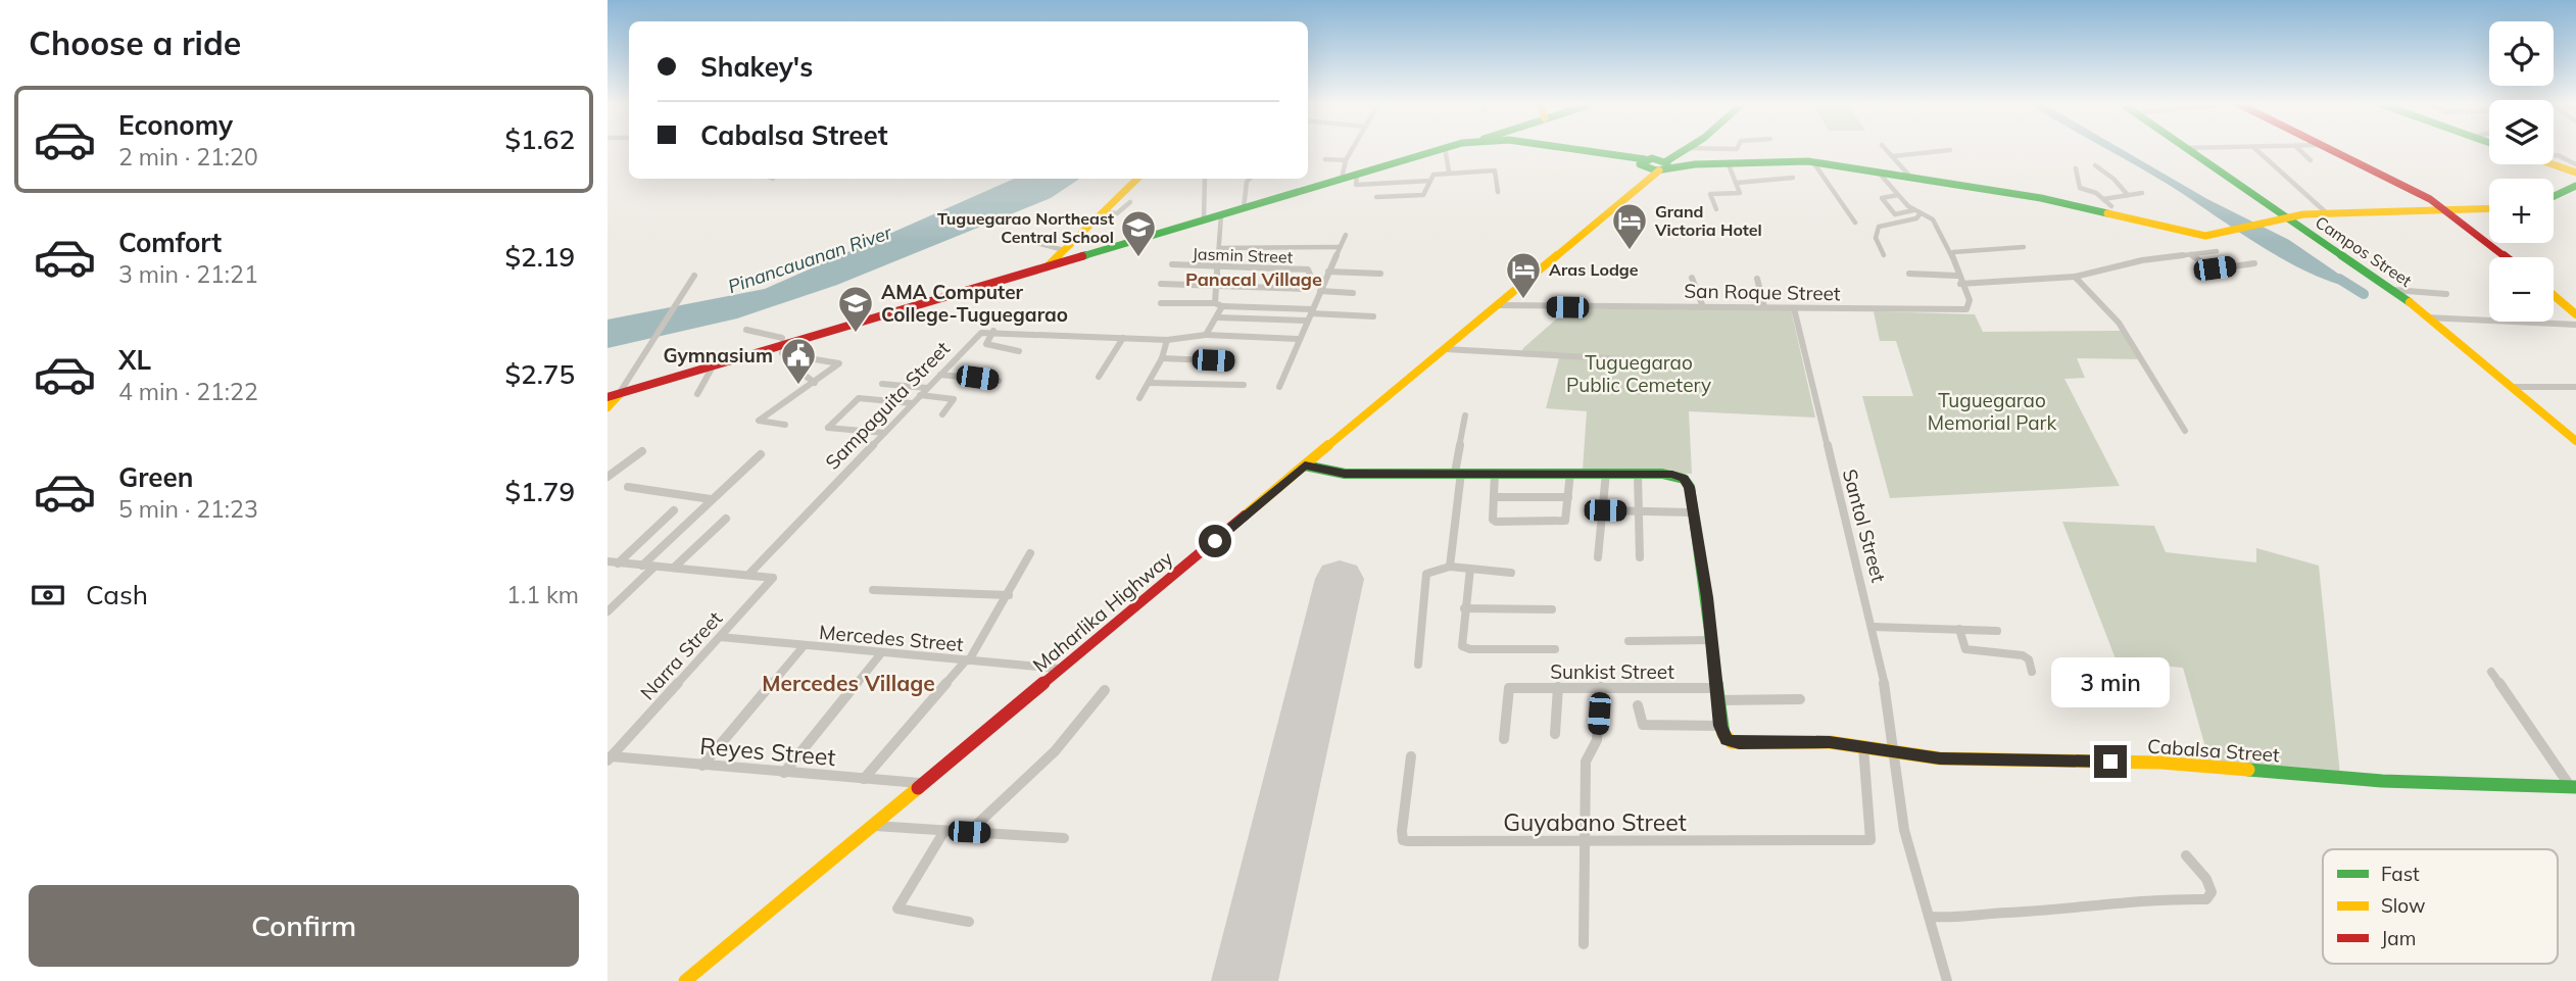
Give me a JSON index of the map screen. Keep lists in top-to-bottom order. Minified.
{"streets":{"main road":["Campos Street","Maharlika Highway","Cabalsa Street"],"street":["Jasmin Street","San Roque Street","Sampaguita Street","Santol Street","Mercedes Street","Narra Street","Sunkist Street","Reyes Street","Guyabano Street"]},"crossings":[["San Roque Street","Santol Street"],["San Roque Street","Maharlika Highway"],["Sampaguita Street","Narra Street"],["Santol Street","Cabalsa Street"],["Maharlika Highway","Mercedes Street"],["Maharlika Highway","Reyes Street"],["Mercedes Street","Narra Street"],["Narra Street","Reyes Street"],["Cabalsa Street","Guyabano Street"]],"districts":["Panacal Village","Mercedes Village"],"water":["Pinancauanan River"],"parks":["Tuguegarao Public Cemetery","Tuguegarao Memorial Park"],"places":{"hotel":["Grand Victoria Hotel","Aras Lodge"],"school or university":["Tuguegarao Northeast Central School","AMA Computer College-Tuguegarao"],"public building":["Gymnasium"]},"legend":["Fast","Slow","Jam"],"page":{"heading":"Choose a ride","map_buttons":["+","−"],"banner":["Shakey's","Cabalsa Street"],"list":[{"name":"Economy","note":"2 min · 21:20","value":"$1.62"},{"name":"Comfort","note":"3 min · 21:21","value":"$2.19"},{"name":"XL","note":"4 min · 21:22","value":"$2.75"},{"name":"Green","note":"5 min · 21:23","value":"$1.79"}],"pay":["Cash","1.1 km"],"bubble":"3 min","buttons":"Confirm"}}
